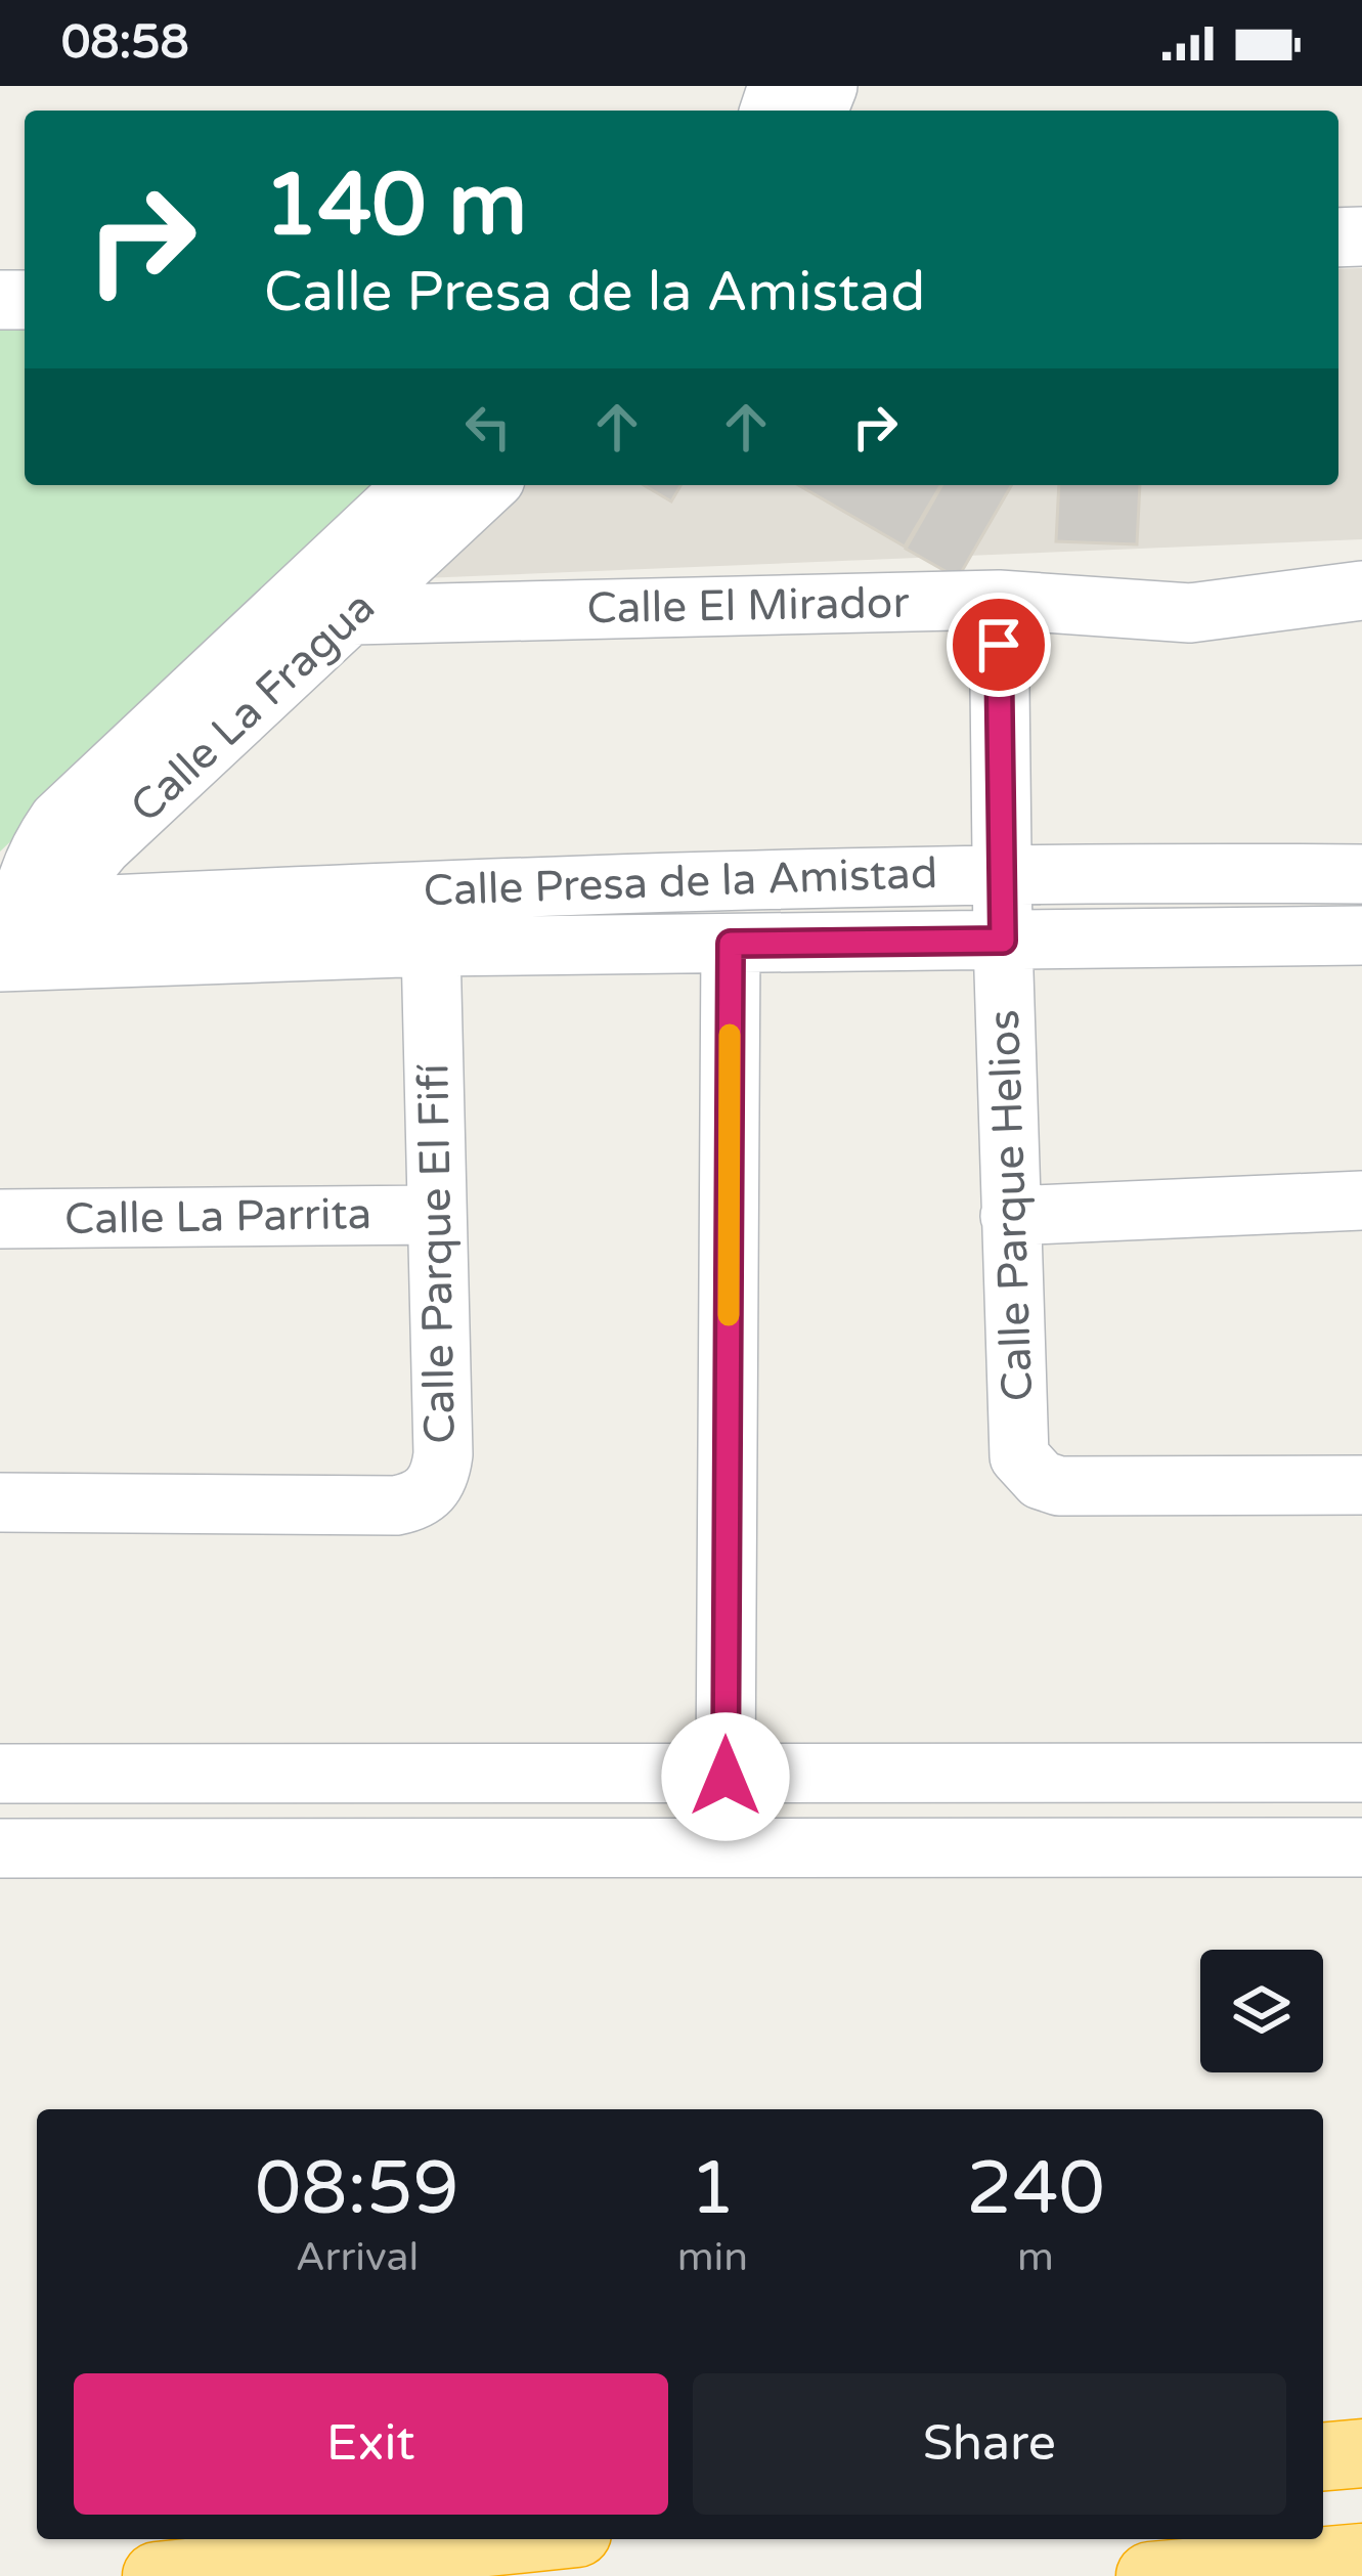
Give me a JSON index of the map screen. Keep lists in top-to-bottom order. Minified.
{"streets":{"street":["Calle El Mirador","Calle La Fragua","Calle Presa de la Amistad","Calle Parque Helios","Calle La Parrita","Calle Parque El Fifí"]},"crossings":[["Calle El Mirador","Calle La Fragua"],["Calle El Mirador","Calle Parque Helios"],["Calle La Fragua","Calle Presa de la Amistad"],["Calle Presa de la Amistad","Calle Parque Helios"],["Calle Presa de la Amistad","Calle Parque El Fifí"],["Calle La Parrita","Calle Parque El Fifí"]],"page":{"status":"08:58","turn":["140 m","Calle Presa de la Amistad"],"eta":["08:59","Arrival","1","min","240","m"],"buttons":["Exit","Share"]}}
